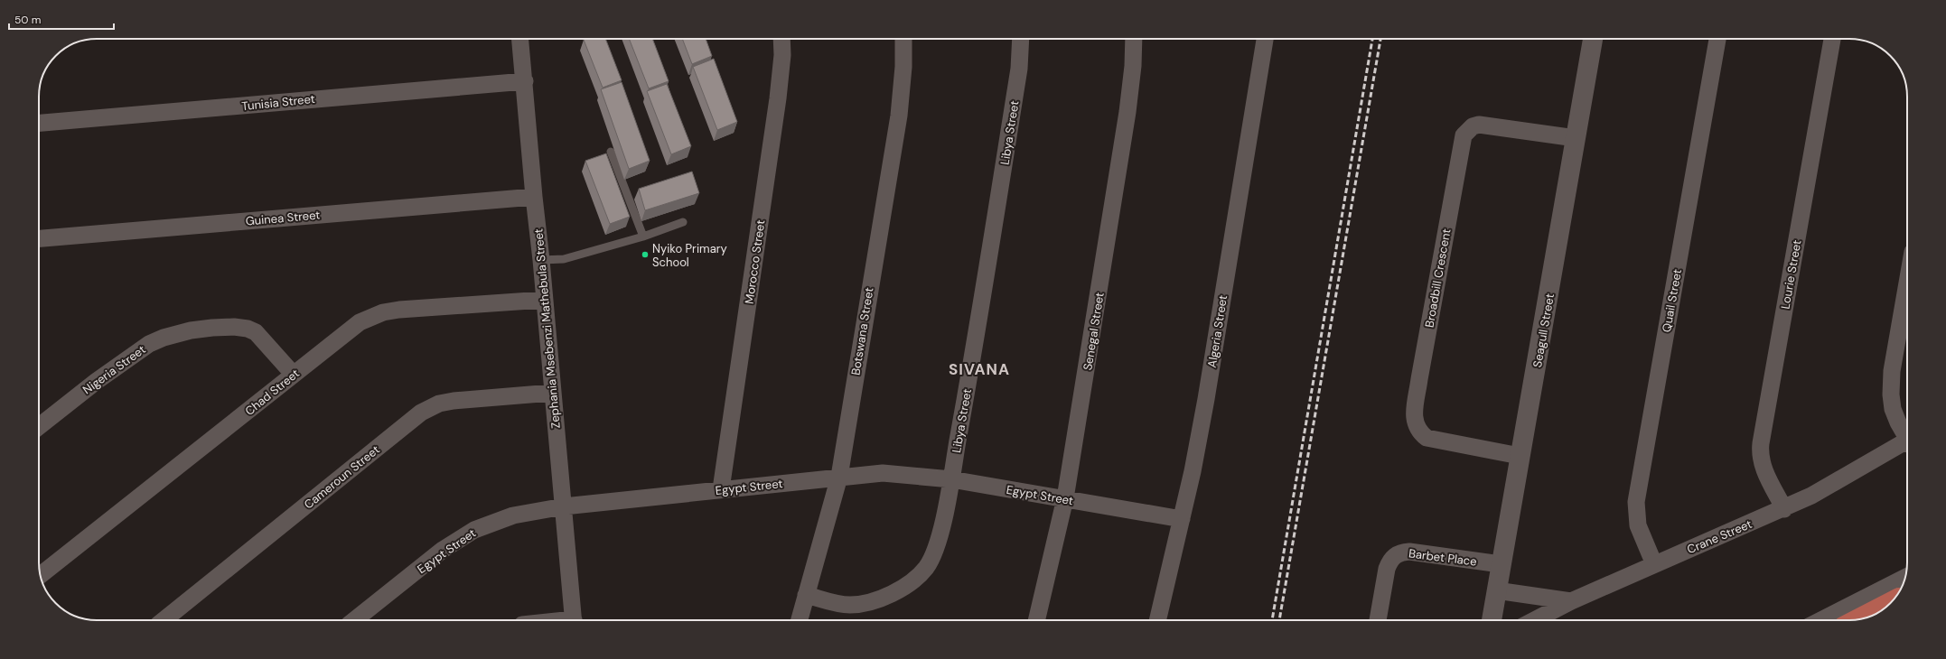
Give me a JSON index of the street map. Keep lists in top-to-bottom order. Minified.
{"streets":{"street":["Tunisia Street","Libya Street","Guinea Street","Morocco Street","Lourie Street","Broadbill Crescent","Quail Street","Zephania Msebenzi Mathebula Street","Seagull Street","Botswana Street","Senegal Street","Algeria Street","Nigeria Street","Chad Street","Cameroun Street","Egypt Street","Crane Street","Barbet Place"]},"crossings":[["Tunisia Street","Zephania Msebenzi Mathebula Street"],["Libya Street","Botswana Street"],["Libya Street","Egypt Street"],["Guinea Street","Zephania Msebenzi Mathebula Street"],["Morocco Street","Egypt Street"],["Lourie Street","Crane Street"],["Broadbill Crescent","Seagull Street"],["Quail Street","Crane Street"],["Zephania Msebenzi Mathebula Street","Chad Street"],["Zephania Msebenzi Mathebula Street","Cameroun Street"],["Zephania Msebenzi Mathebula Street","Egypt Street"],["Seagull Street","Barbet Place"],["Botswana Street","Egypt Street"],["Senegal Street","Egypt Street"],["Algeria Street","Egypt Street"],["Nigeria Street","Chad Street"]],"districts":["SIVANA"],"places":["Nyiko Primary School"],"scale_bar":"50 m"}
